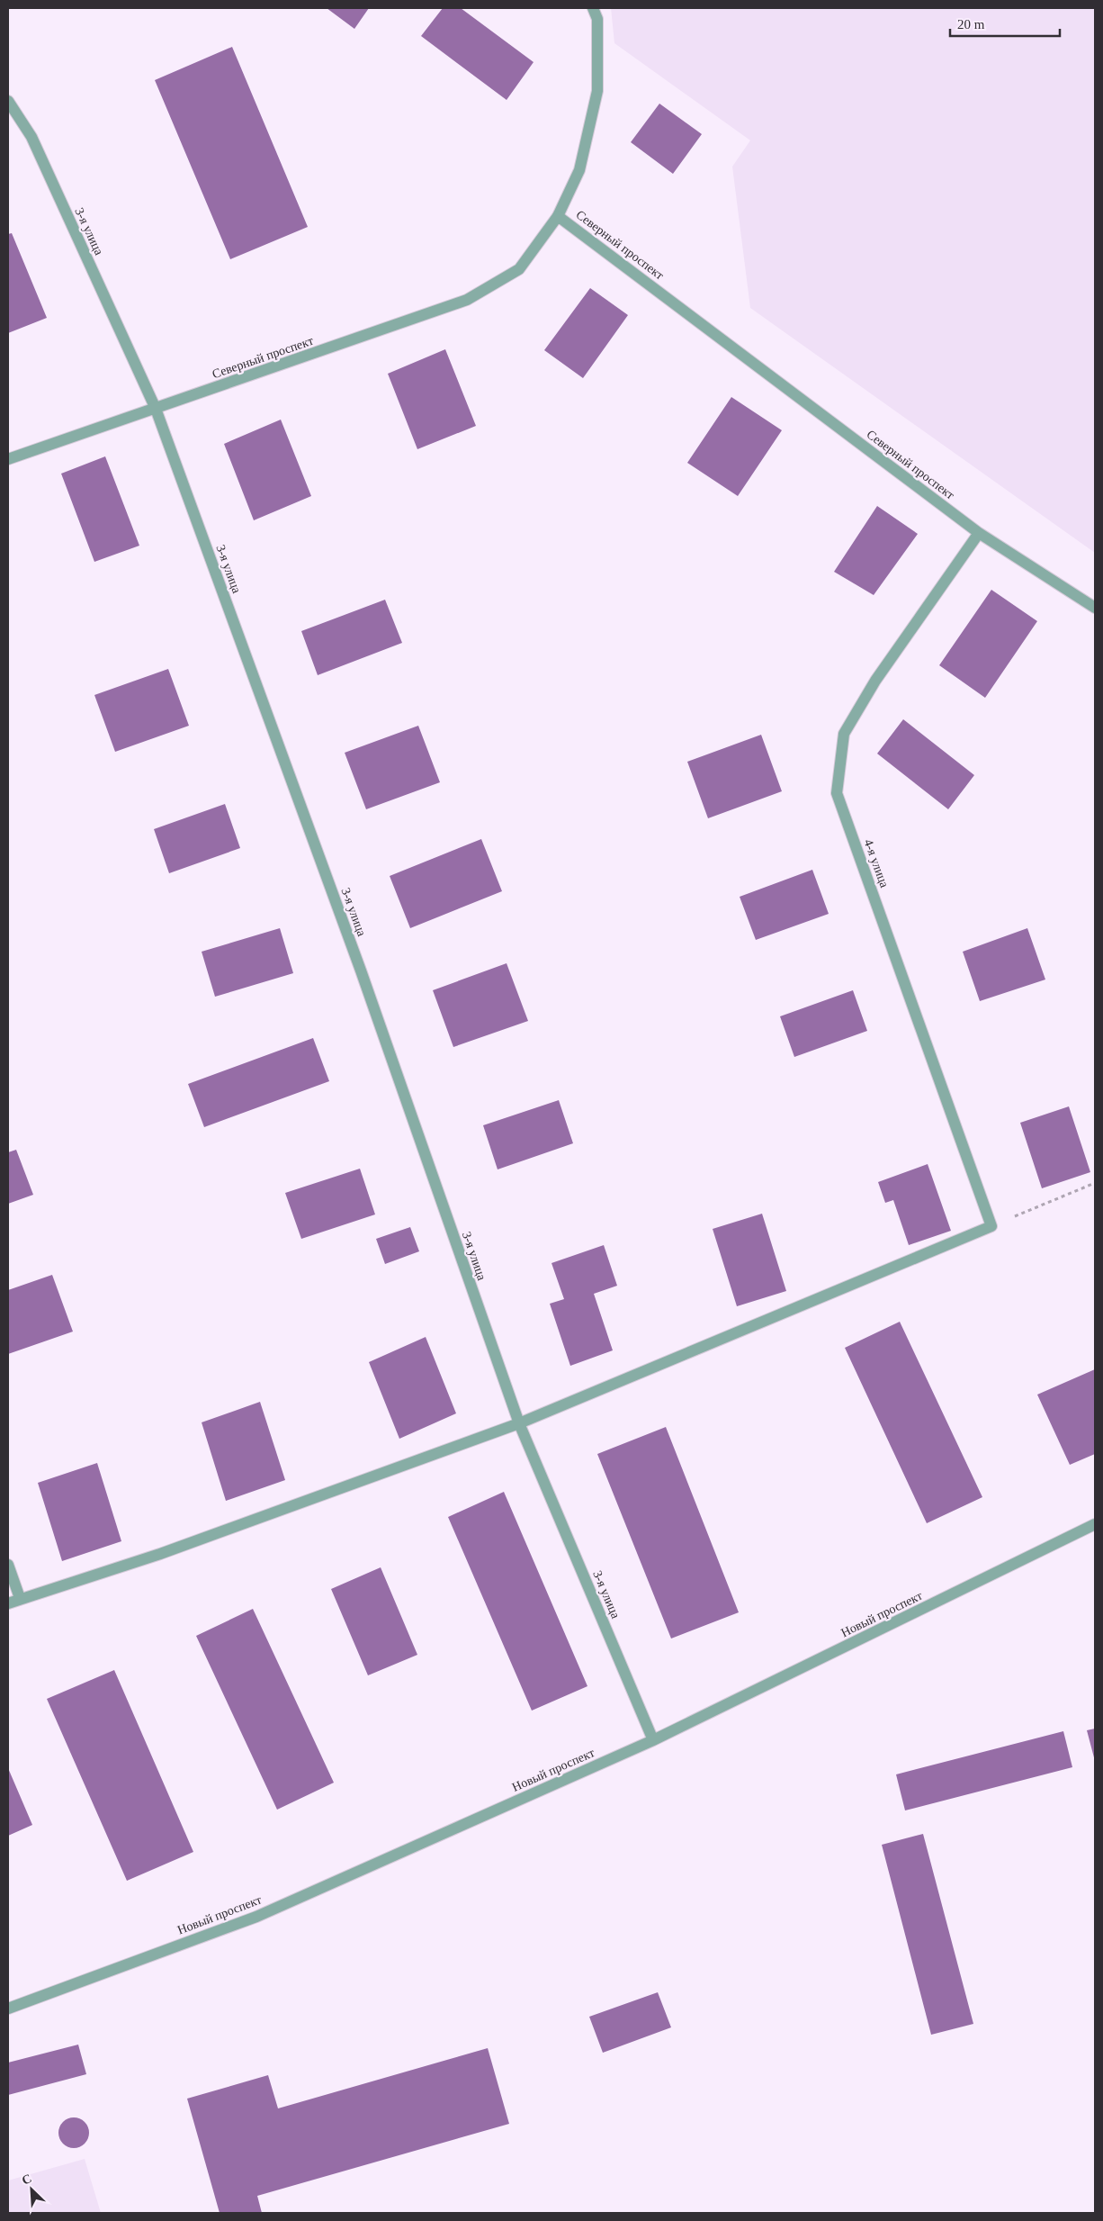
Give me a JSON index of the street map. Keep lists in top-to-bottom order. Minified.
{"streets":{"street":["3-я улица","Северный проспект","4-я улица","Новый проспект"]},"crossings":[["3-я улица","Северный проспект"],["3-я улица","Новый проспект"],["Северный проспект","4-я улица"]],"scale_bar":"20 m","north":"top left"}
